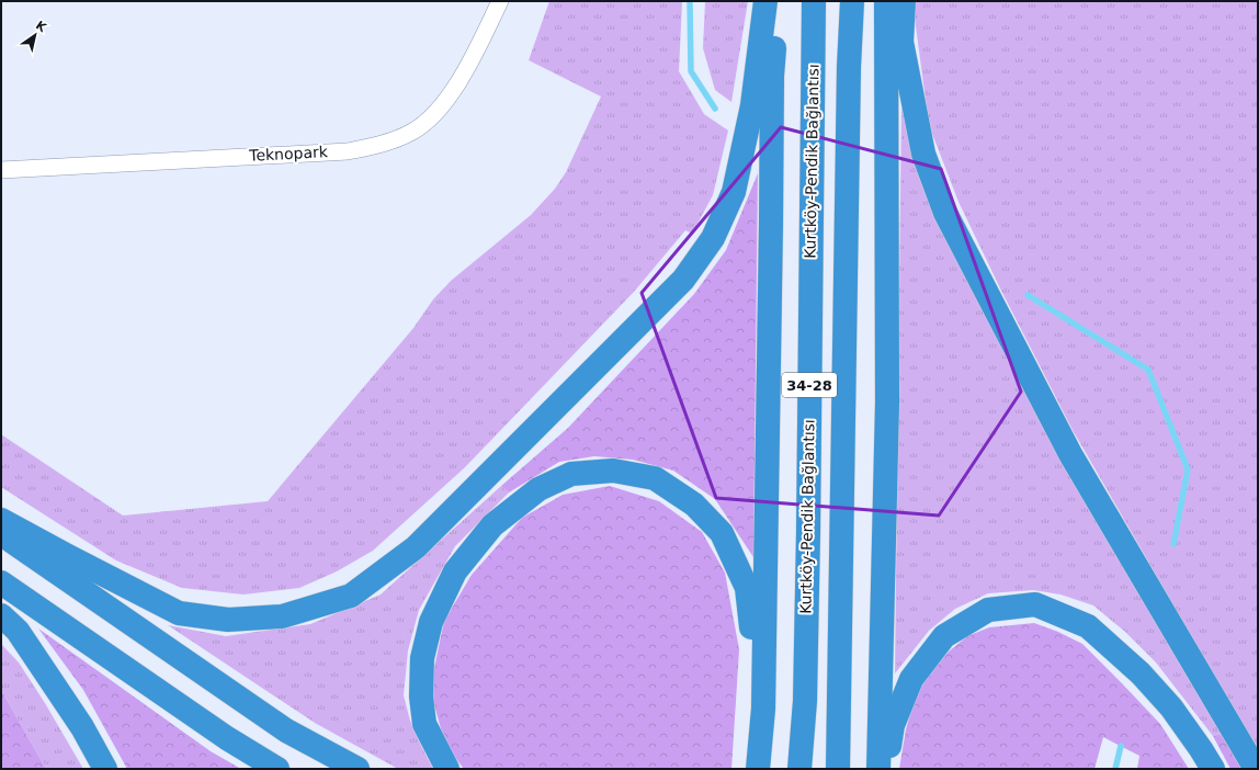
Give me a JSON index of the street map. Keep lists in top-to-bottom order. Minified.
{"streets":{"highway":["Kurtköy-Pendik Bağlantısı","34-28"],"street":["Teknopark"]},"north":"top right"}
